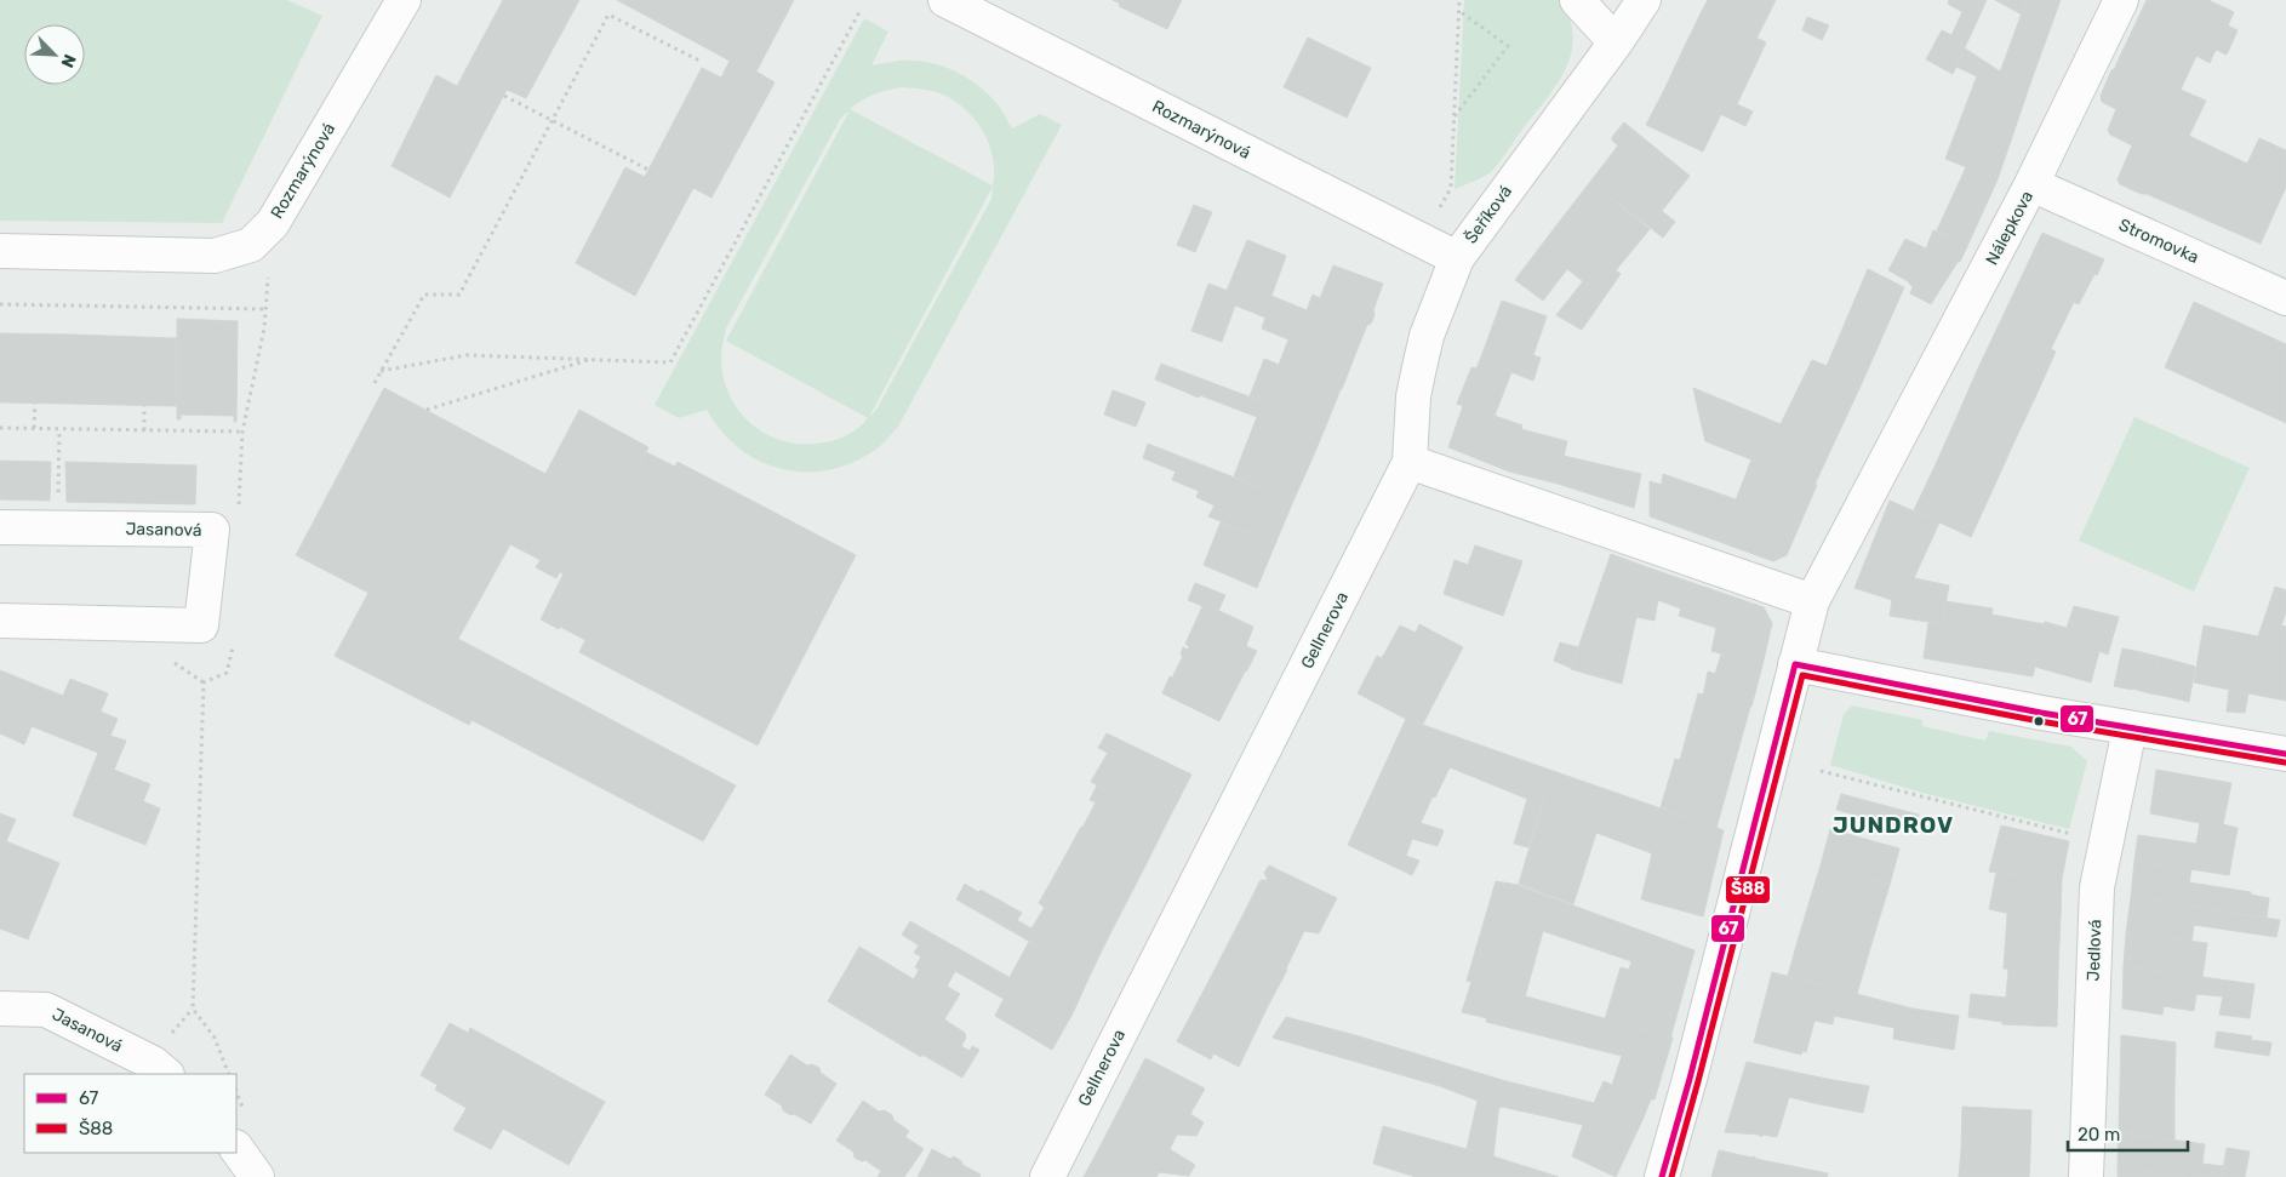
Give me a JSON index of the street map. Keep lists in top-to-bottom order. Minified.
{"streets":{"street":["Rozmarýnová","Šeříková","Nálepkova","Stromovka","Jasanová","Gellnerova","Jedlová"]},"crossings":[["Rozmarýnová","Šeříková"],["Šeříková","Gellnerova"],["Nálepkova","Stromovka"]],"districts":["JUNDROV"],"lines":["transit line 67","transit line Š88"],"legend":["67","Š88"],"scale_bar":"20 m","north":"bottom right"}
